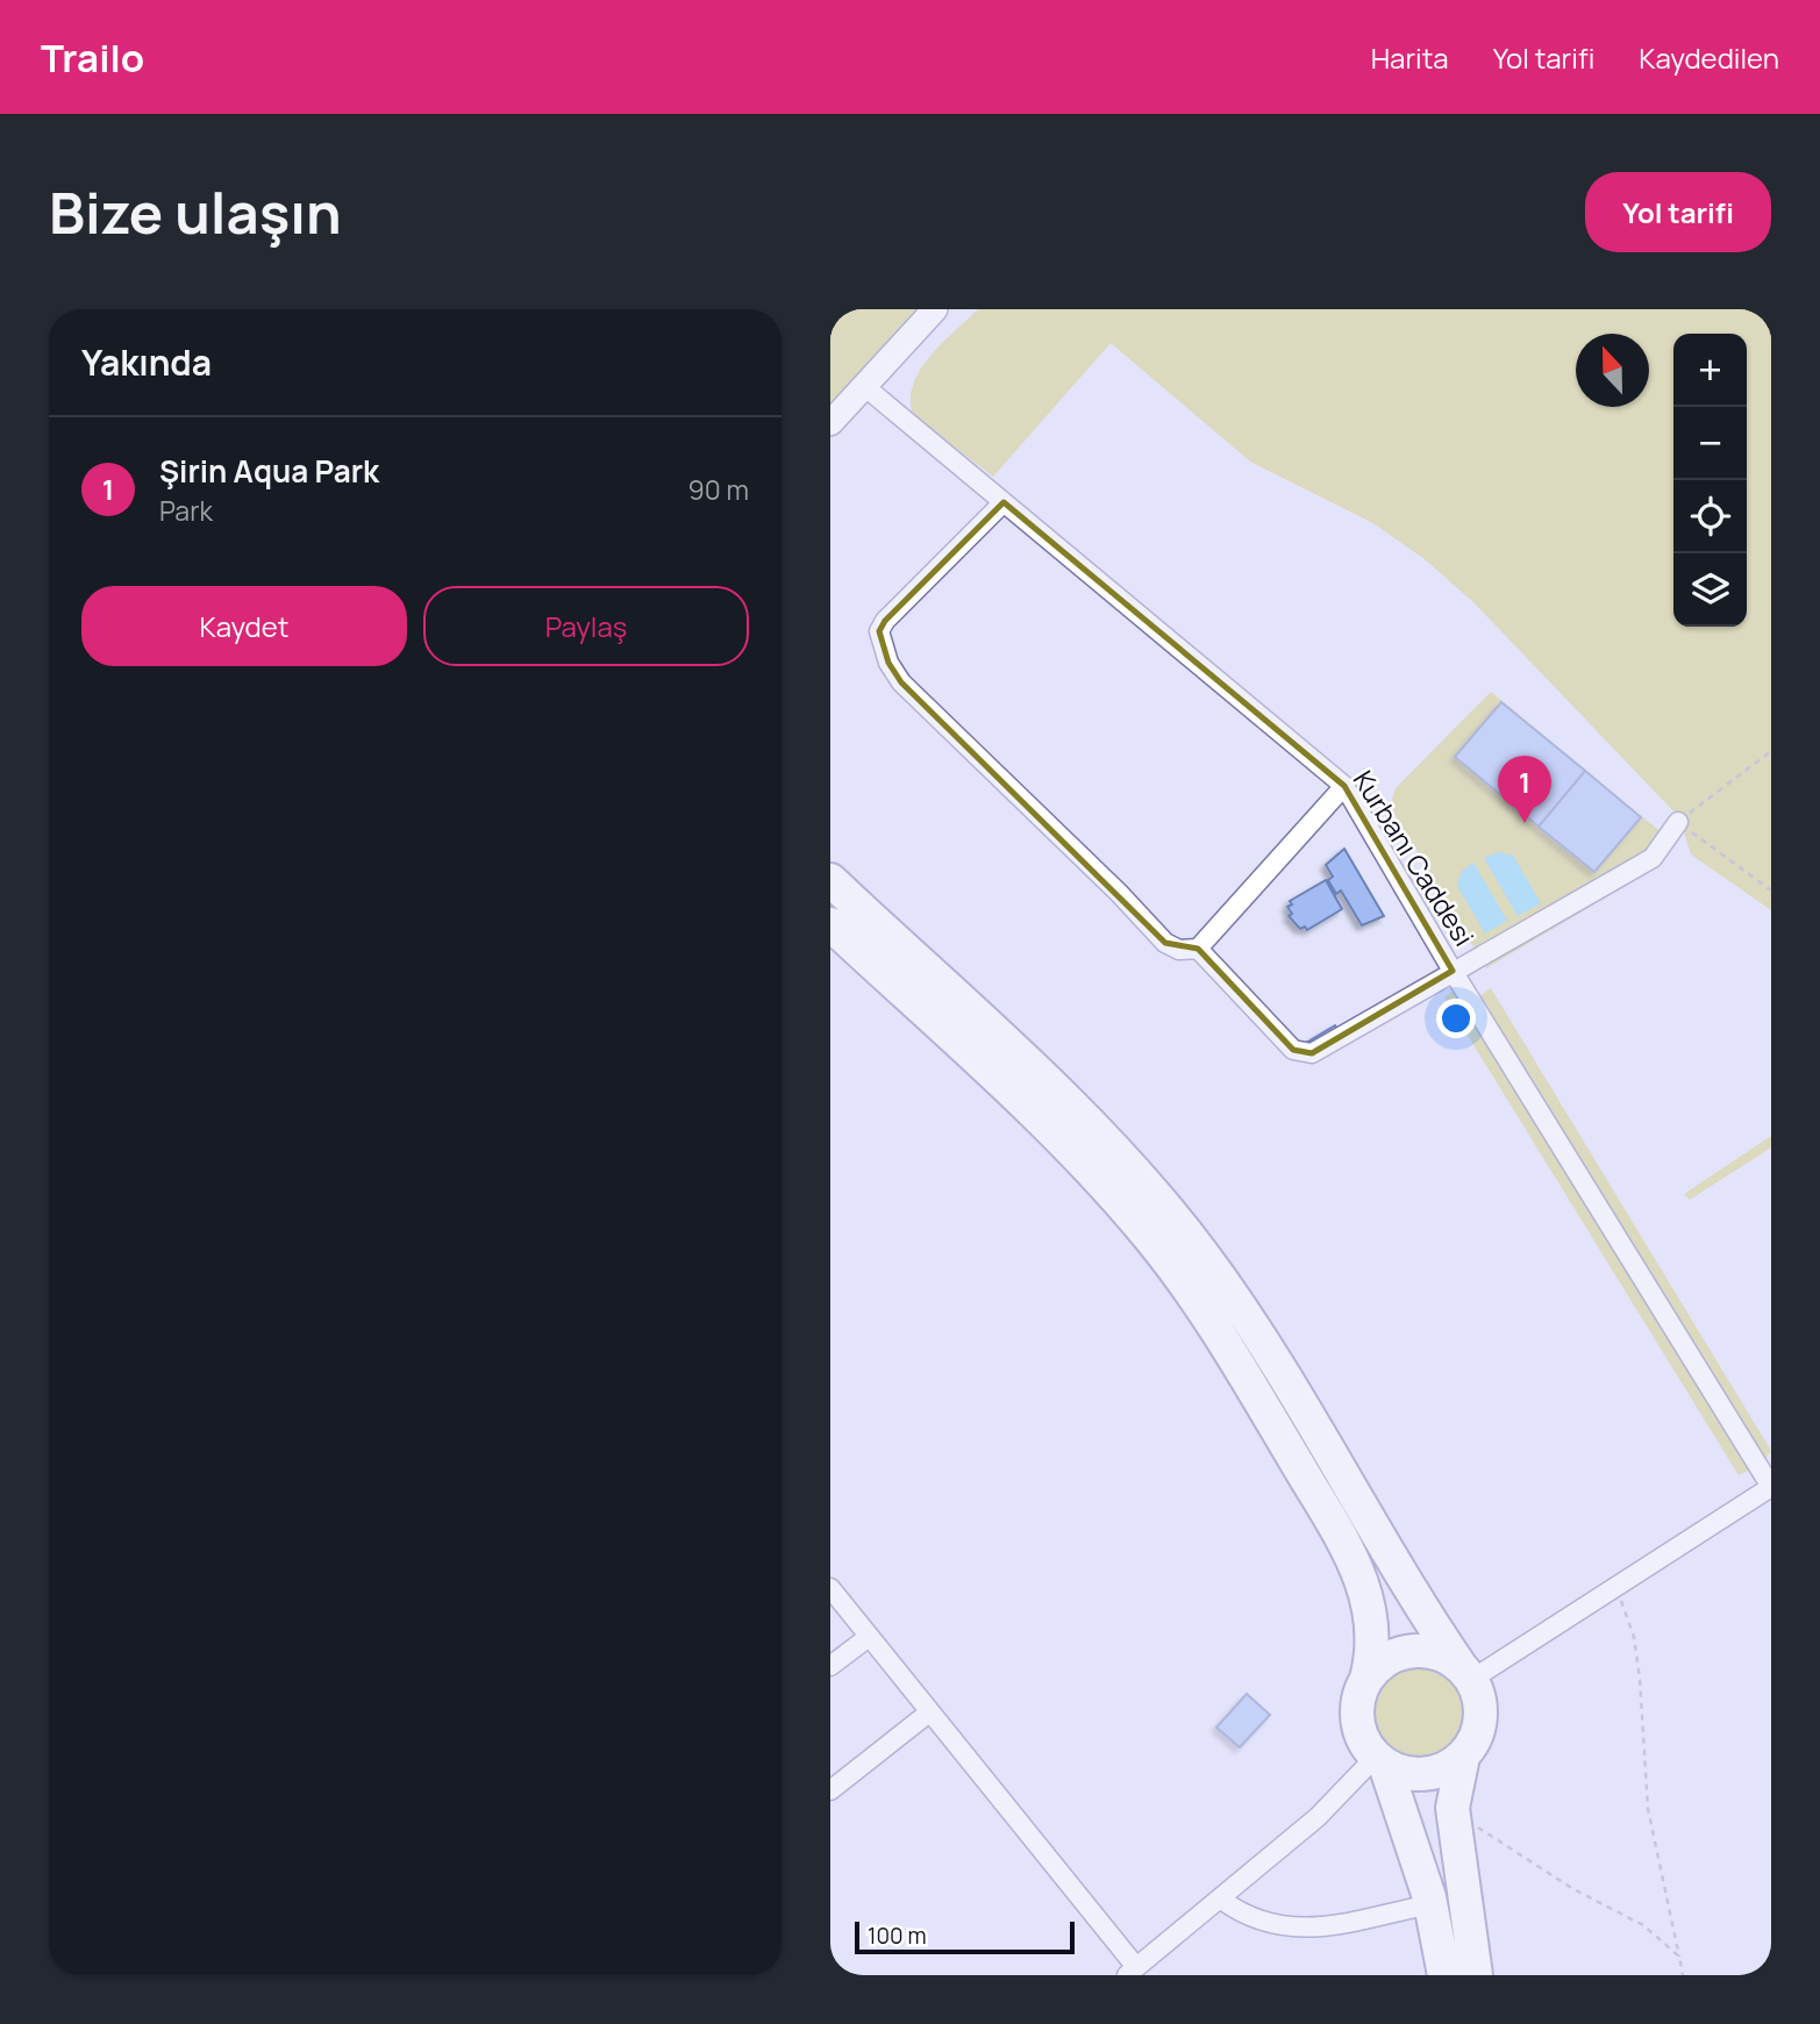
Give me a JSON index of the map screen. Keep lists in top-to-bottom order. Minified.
{"streets":{"street":["Kurbanı Caddesi"]},"scale_bar":"100 m","north":"top","page":{"header":"Trailo","nav":["Harita","Yol tarifi","Kaydedilen"],"buttons":["Yol tarifi",["Kaydet","Paylaş"]],"title":"Bize ulaşın","heading":"Yakında","map_buttons":["+","−"],"list":[{"mark":"1","name":"Şirin Aqua Park","note":"Park","value":"90 m"}],"pins":"1","scale":"100 m"}}
